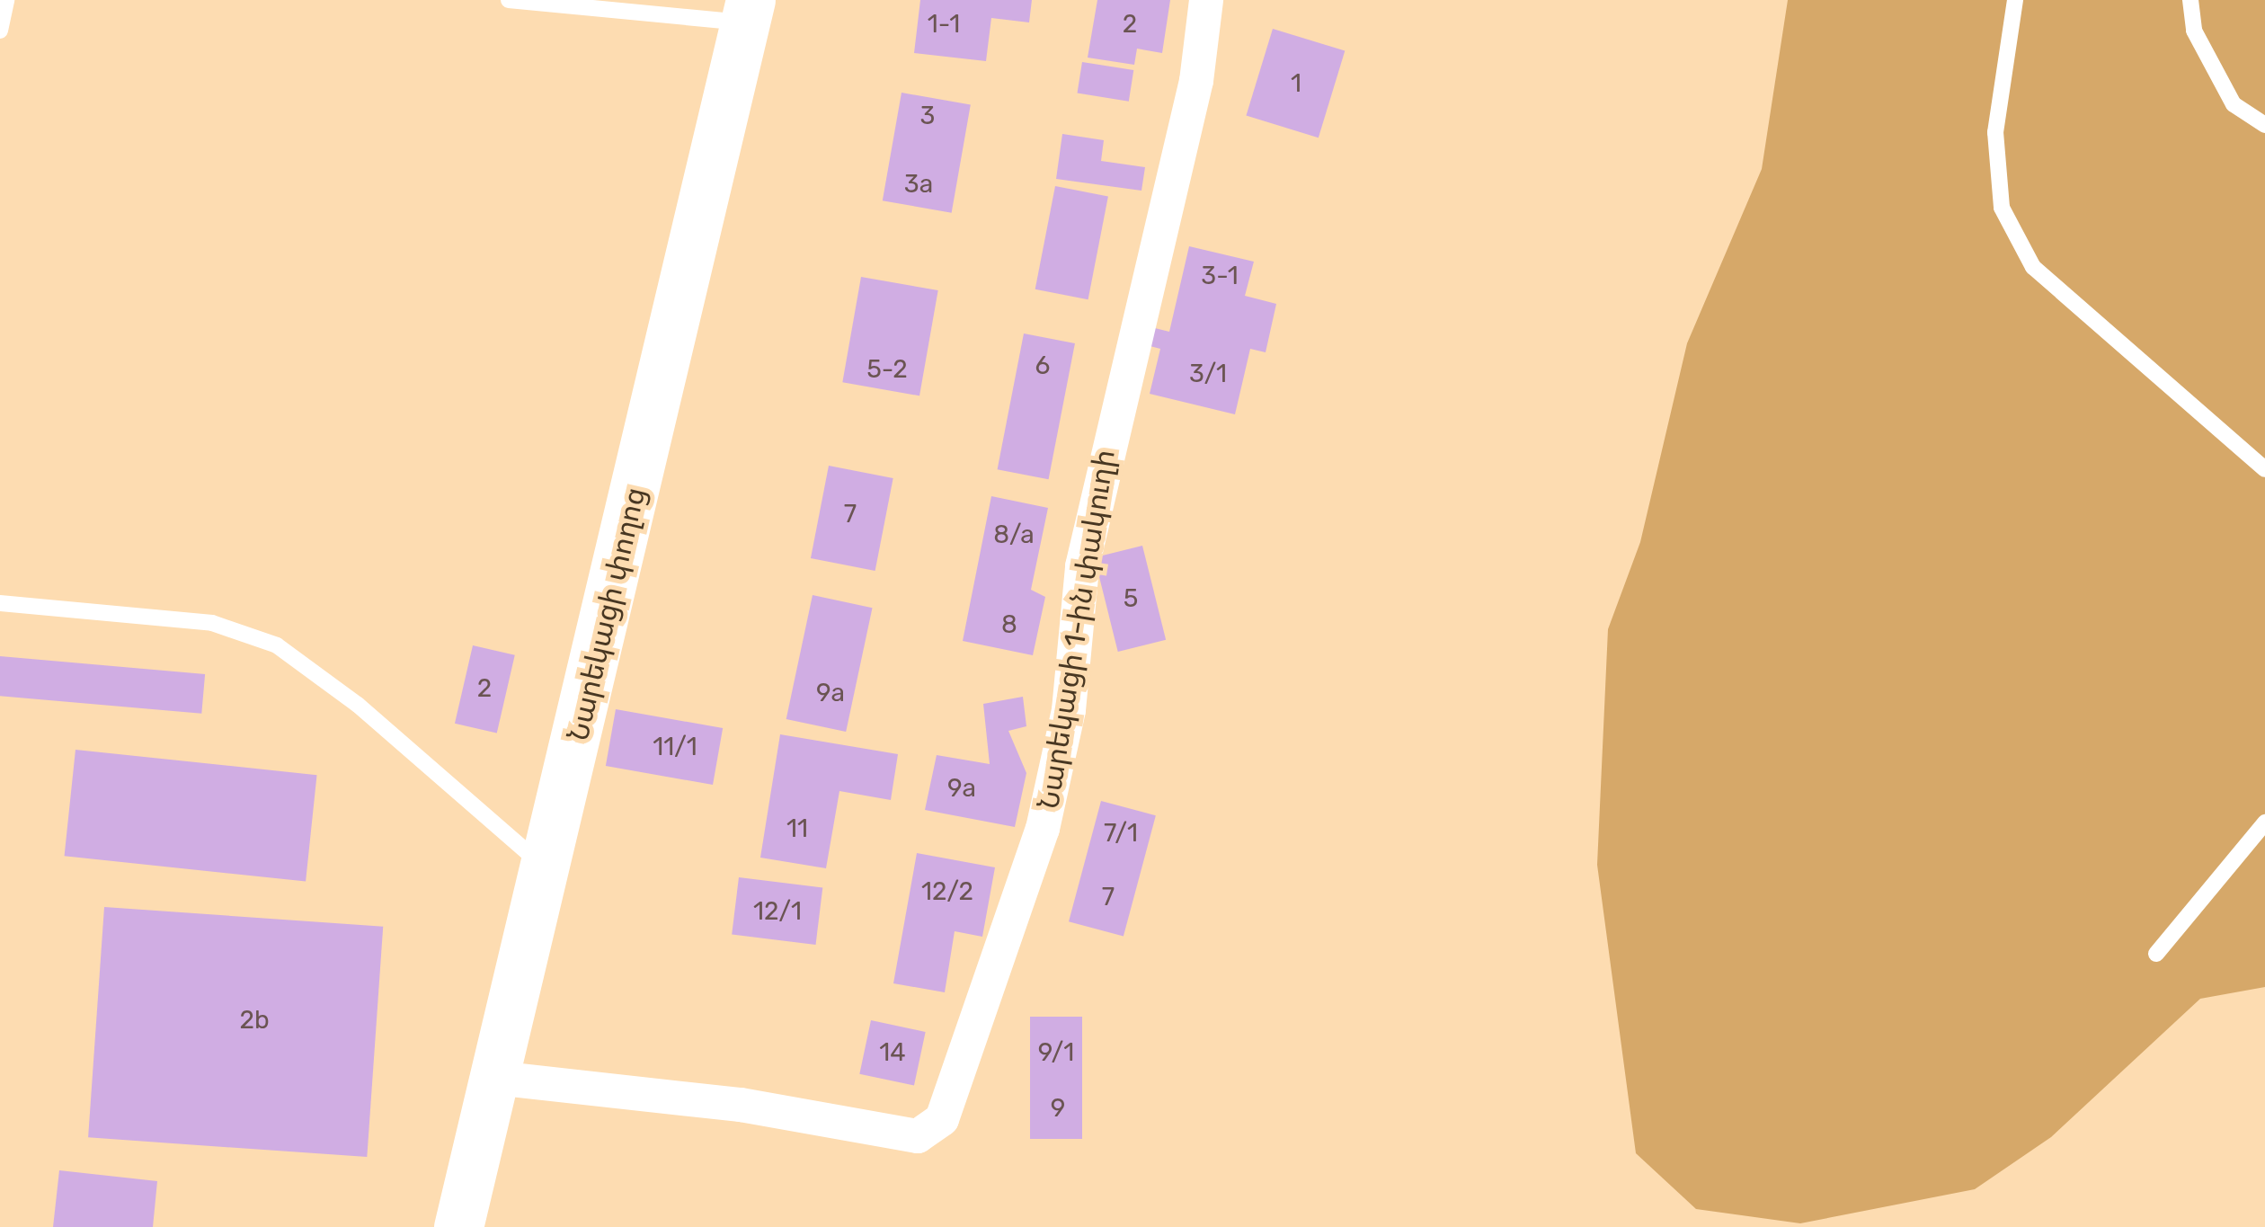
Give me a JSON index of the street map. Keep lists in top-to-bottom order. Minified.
{"streets":{"highway":["Նարեկացի փողոց"],"street":["Նարեկացի 1-ին փակուղի"]},"crossings":[["Նարեկացի փողոց","Նարեկացի 1-ին փակուղի"]],"house_numbers":["1-1","2","1","3","3a","3-1","6","5-2","3/1","7","8/a","5","8","2","9a","11/1","9a","11","7/1","12/2","7","12/1","2b","14","9/1","9"]}
